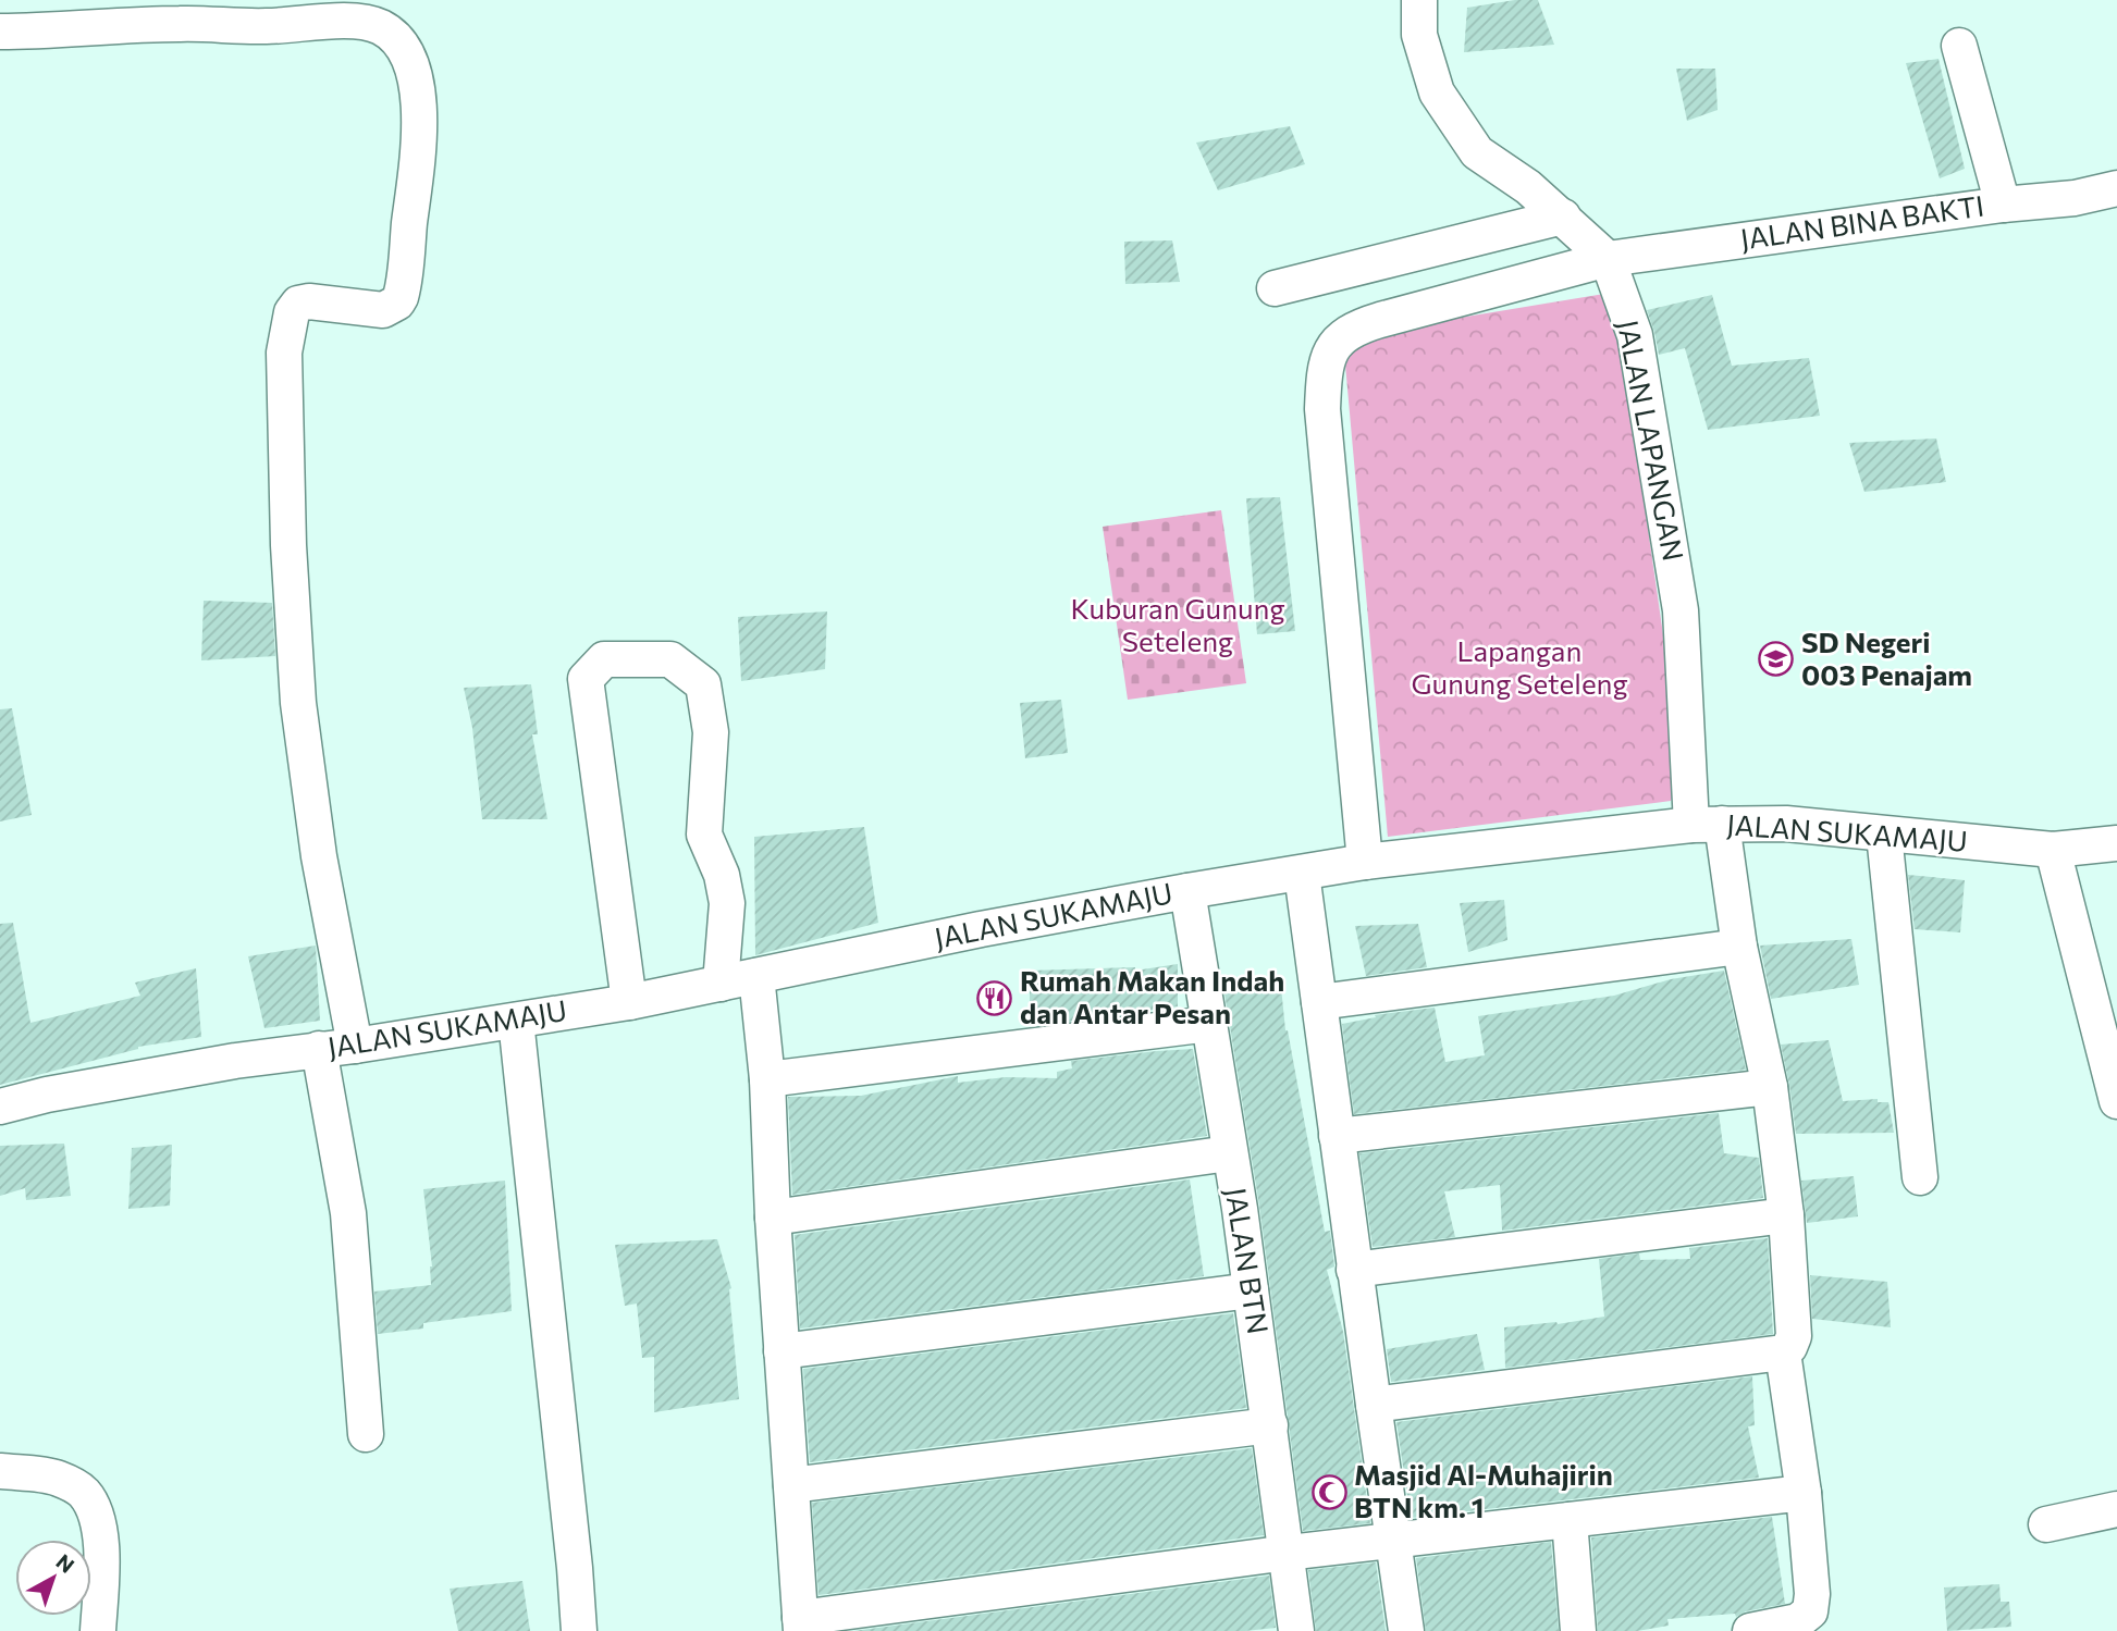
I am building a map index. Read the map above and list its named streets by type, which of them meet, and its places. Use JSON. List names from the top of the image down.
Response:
{
  "streets": {
    "street": [
      "JALAN BINA BAKTI",
      "JALAN LAPANGAN",
      "JALAN SUKAMAJU",
      "JALAN BTN"
    ]
  },
  "crossings": [
    ["JALAN BINA BAKTI", "JALAN LAPANGAN"],
    ["JALAN BINA BAKTI", "JALAN SUKAMAJU"],
    ["JALAN LAPANGAN", "JALAN SUKAMAJU"],
    ["JALAN SUKAMAJU", "JALAN BTN"]
  ],
  "parks": ["Kuburan Gunung Seteleng", "Lapangan Gunung Seteleng"],
  "places": {
    "school or university": ["SD Negeri 003 Penajam"],
    "restaurant": ["Rumah Makan Indah dan Antar Pesan"],
    "mosque": ["Masjid Al-Muhajirin BTN km. 1"]
  },
  "north": "top right"
}
